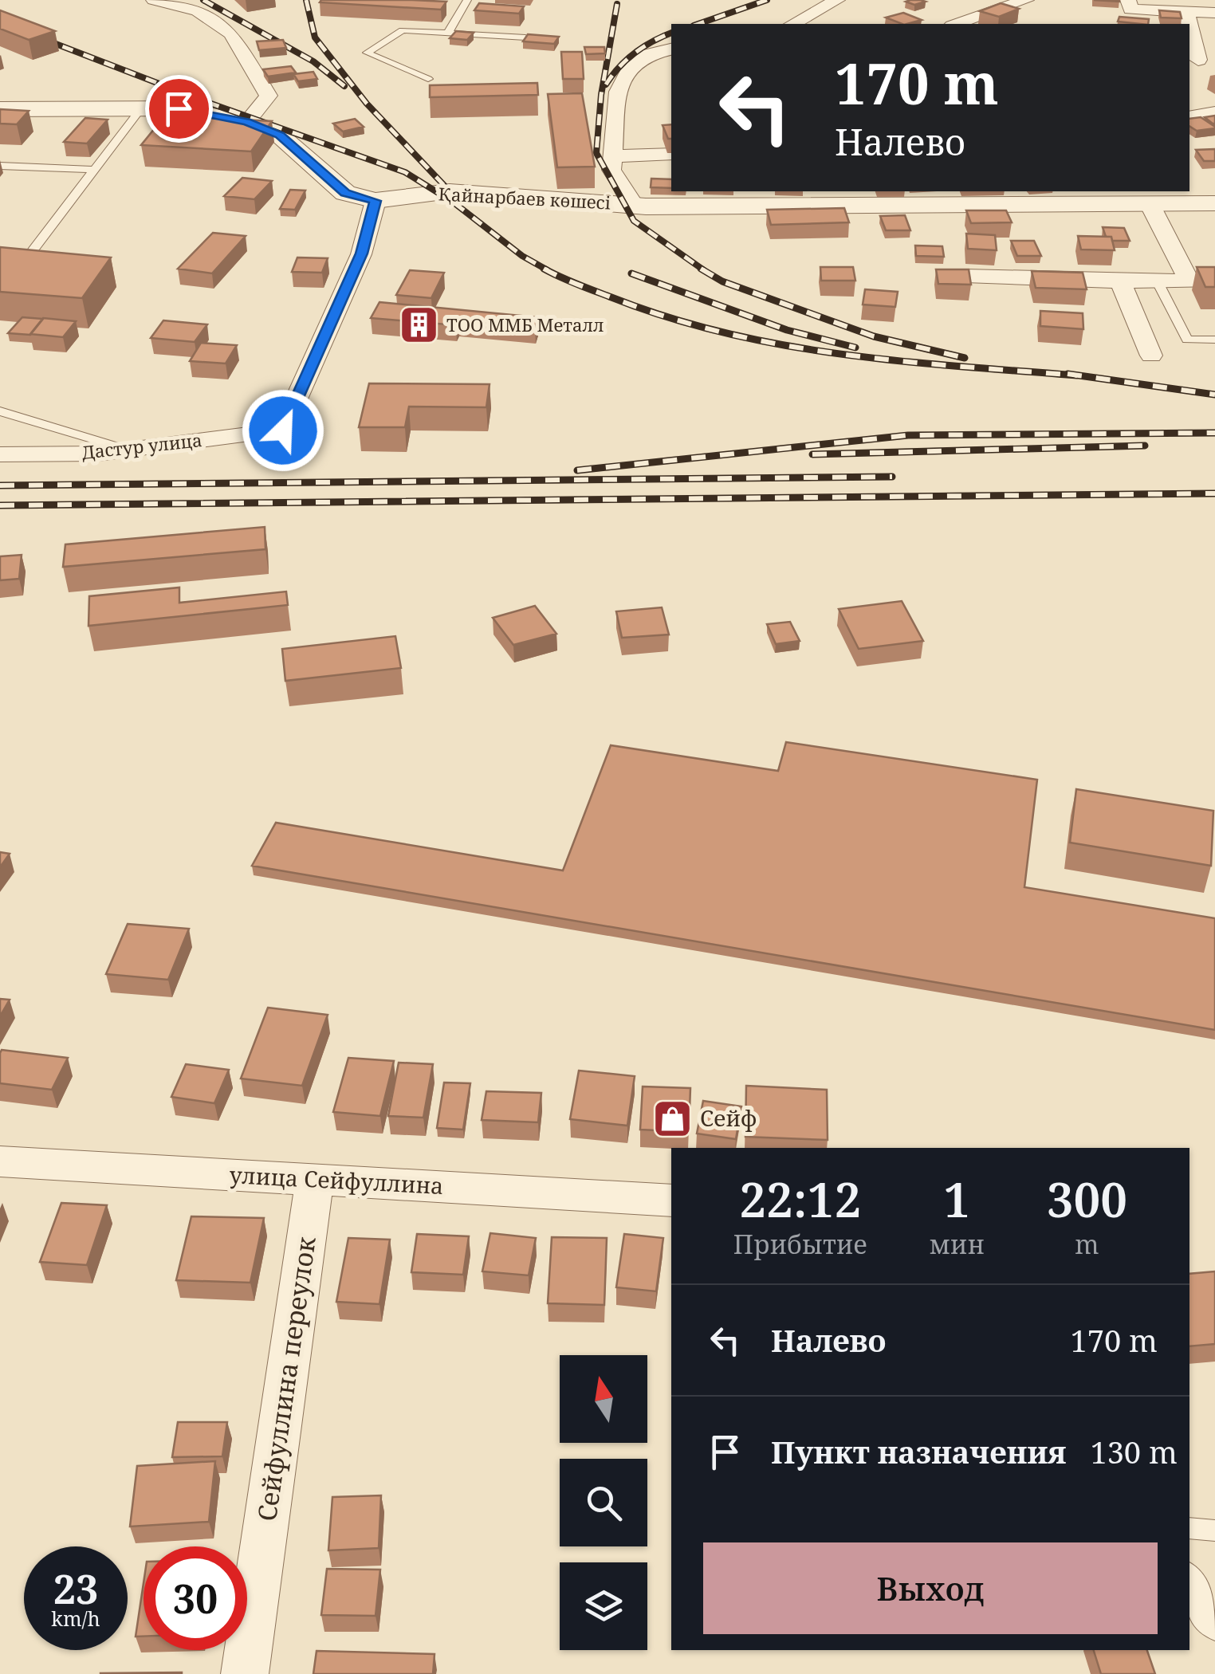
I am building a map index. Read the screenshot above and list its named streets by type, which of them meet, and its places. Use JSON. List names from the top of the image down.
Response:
{
  "streets": {
    "street": [
      "Қайнарбаев көшесі",
      "Дастур улица",
      "улица Сейфуллина",
      "Сейфуллина переулок"
    ]
  },
  "crossings": [
    ["Қайнарбаев көшесі", "Дастур улица"],
    ["улица Сейфуллина", "Сейфуллина переулок"]
  ],
  "places": {
    "building": ["ТОО ММБ Металл"],
    "shop": ["Сейф"]
  },
  "north": "top",
  "page": {
    "turn": ["170 m", "Налево"],
    "eta": [
      "22:12",
      "Прибытие",
      "1",
      "мин",
      "300",
      "m"
    ],
    "list": [
      {
        "name": "Налево",
        "value": "170 m"
      },
      {
        "name": "Пункт назначения",
        "value": "130 m"
      }
    ],
    "buttons": "Выход",
    "speed": "23 km/h",
    "limit": "30"
  }
}
